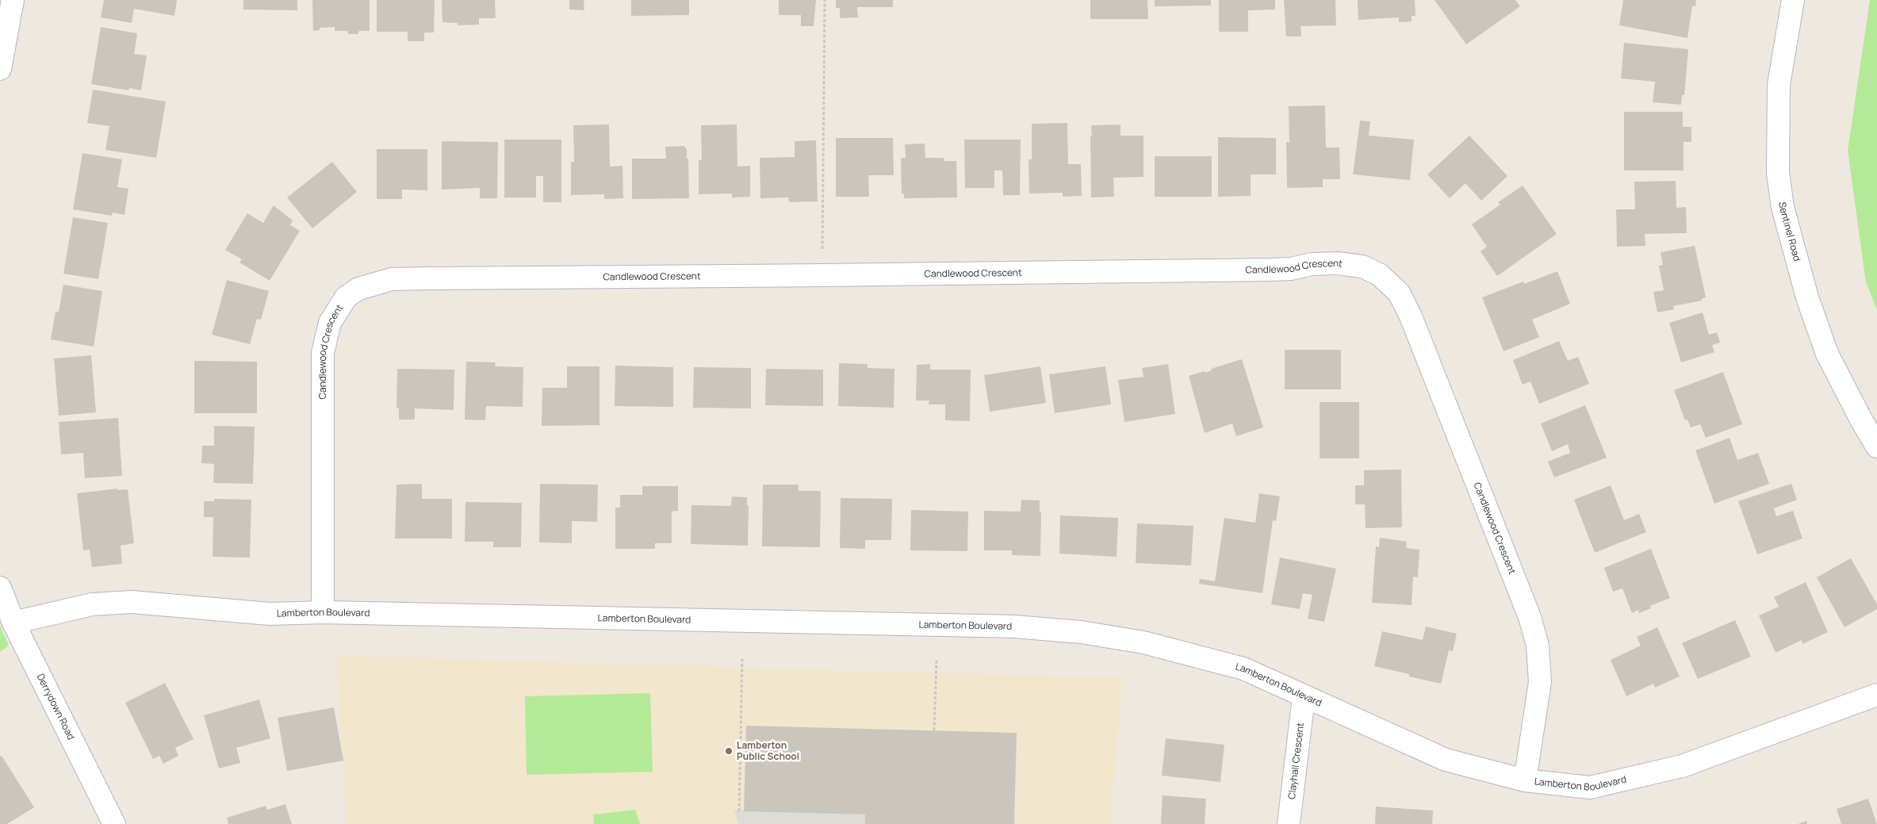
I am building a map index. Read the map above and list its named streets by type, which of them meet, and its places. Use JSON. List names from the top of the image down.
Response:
{
  "streets": {
    "street": [
      "Sentinel Road",
      "Candlewood Crescent",
      "Lamberton Boulevard",
      "Derrydown Road",
      "Clayhall Crescent"
    ]
  },
  "crossings": [
    ["Candlewood Crescent", "Lamberton Boulevard"],
    ["Lamberton Boulevard", "Derrydown Road"],
    ["Lamberton Boulevard", "Clayhall Crescent"]
  ],
  "places": ["Lamberton Public School"]
}
